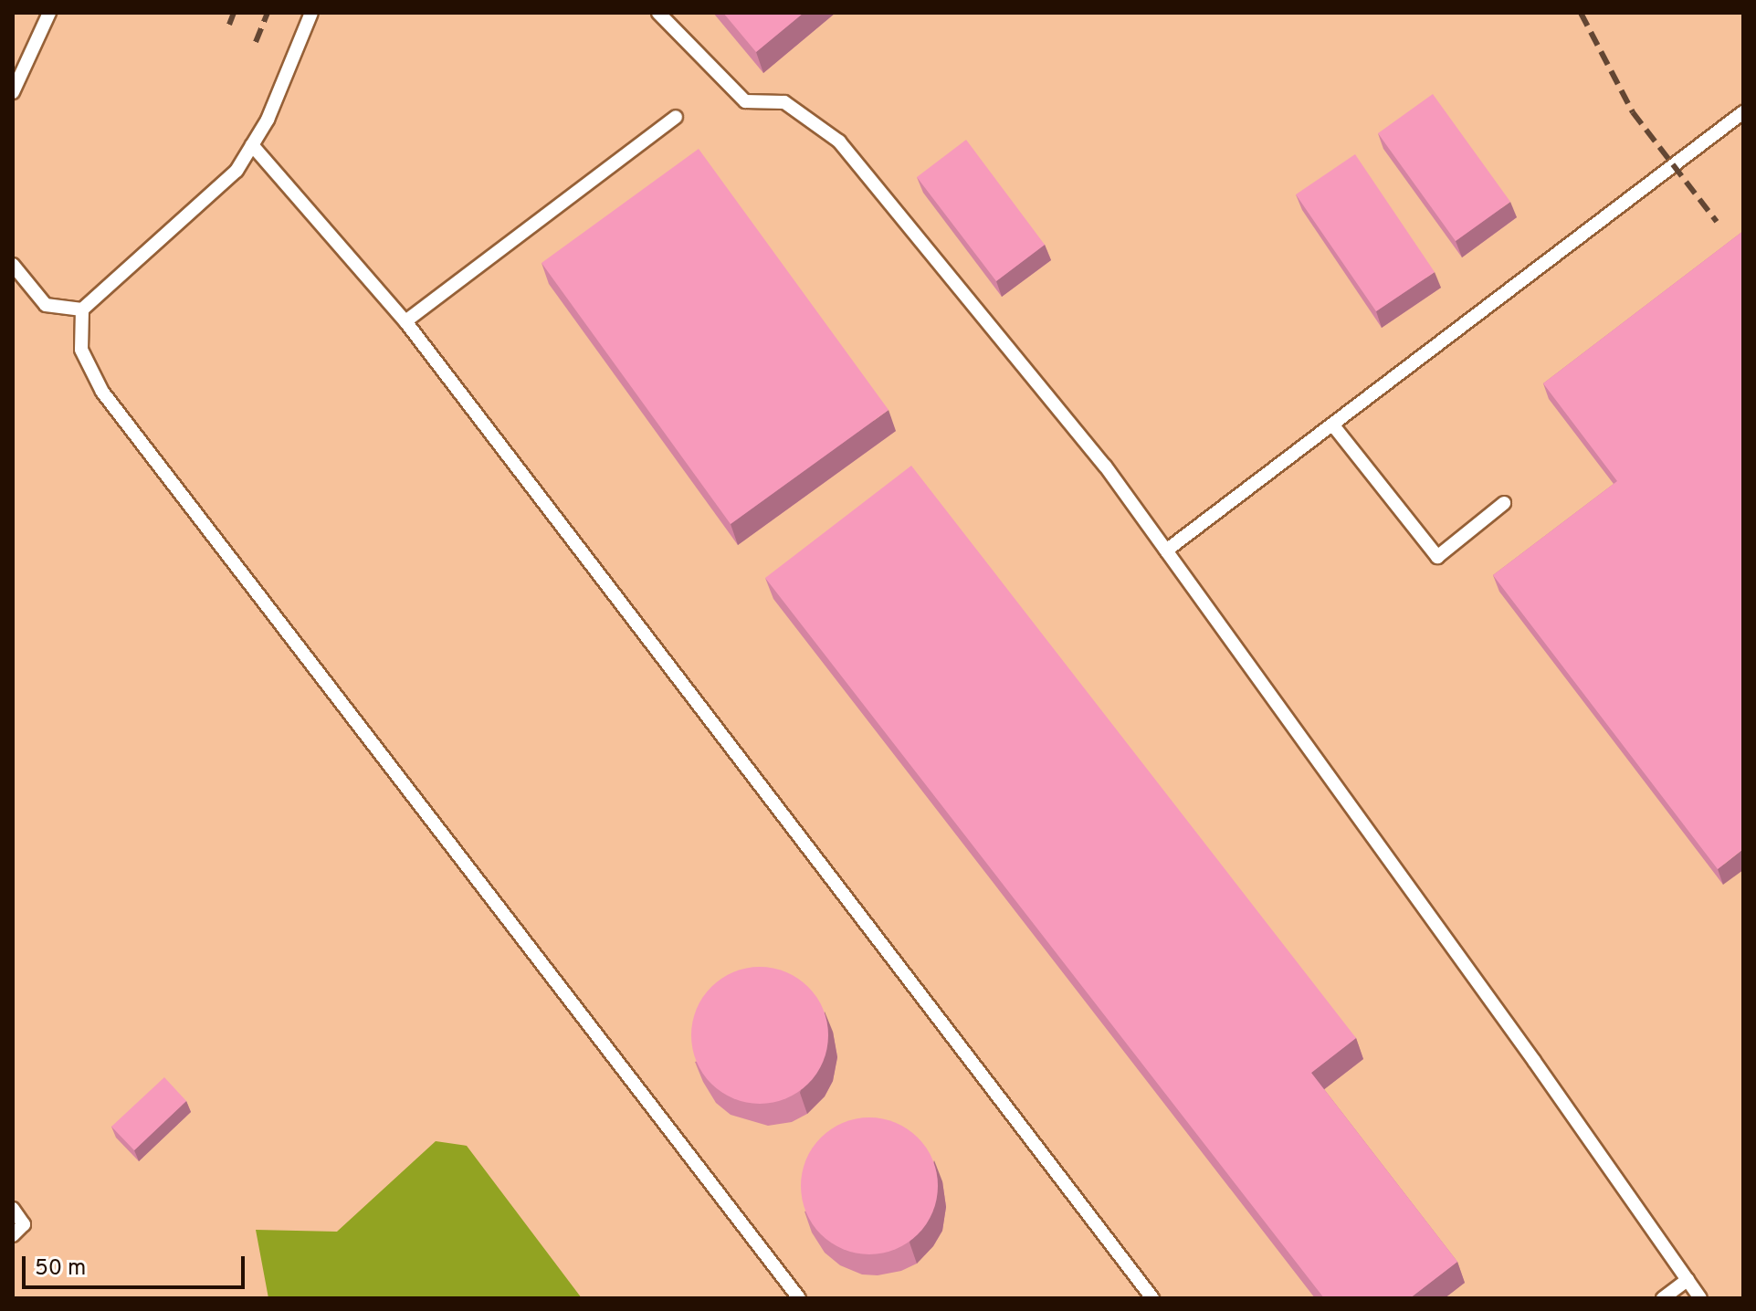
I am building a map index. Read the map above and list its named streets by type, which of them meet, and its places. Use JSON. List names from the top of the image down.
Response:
{
  "scale_bar": "50 m"
}
